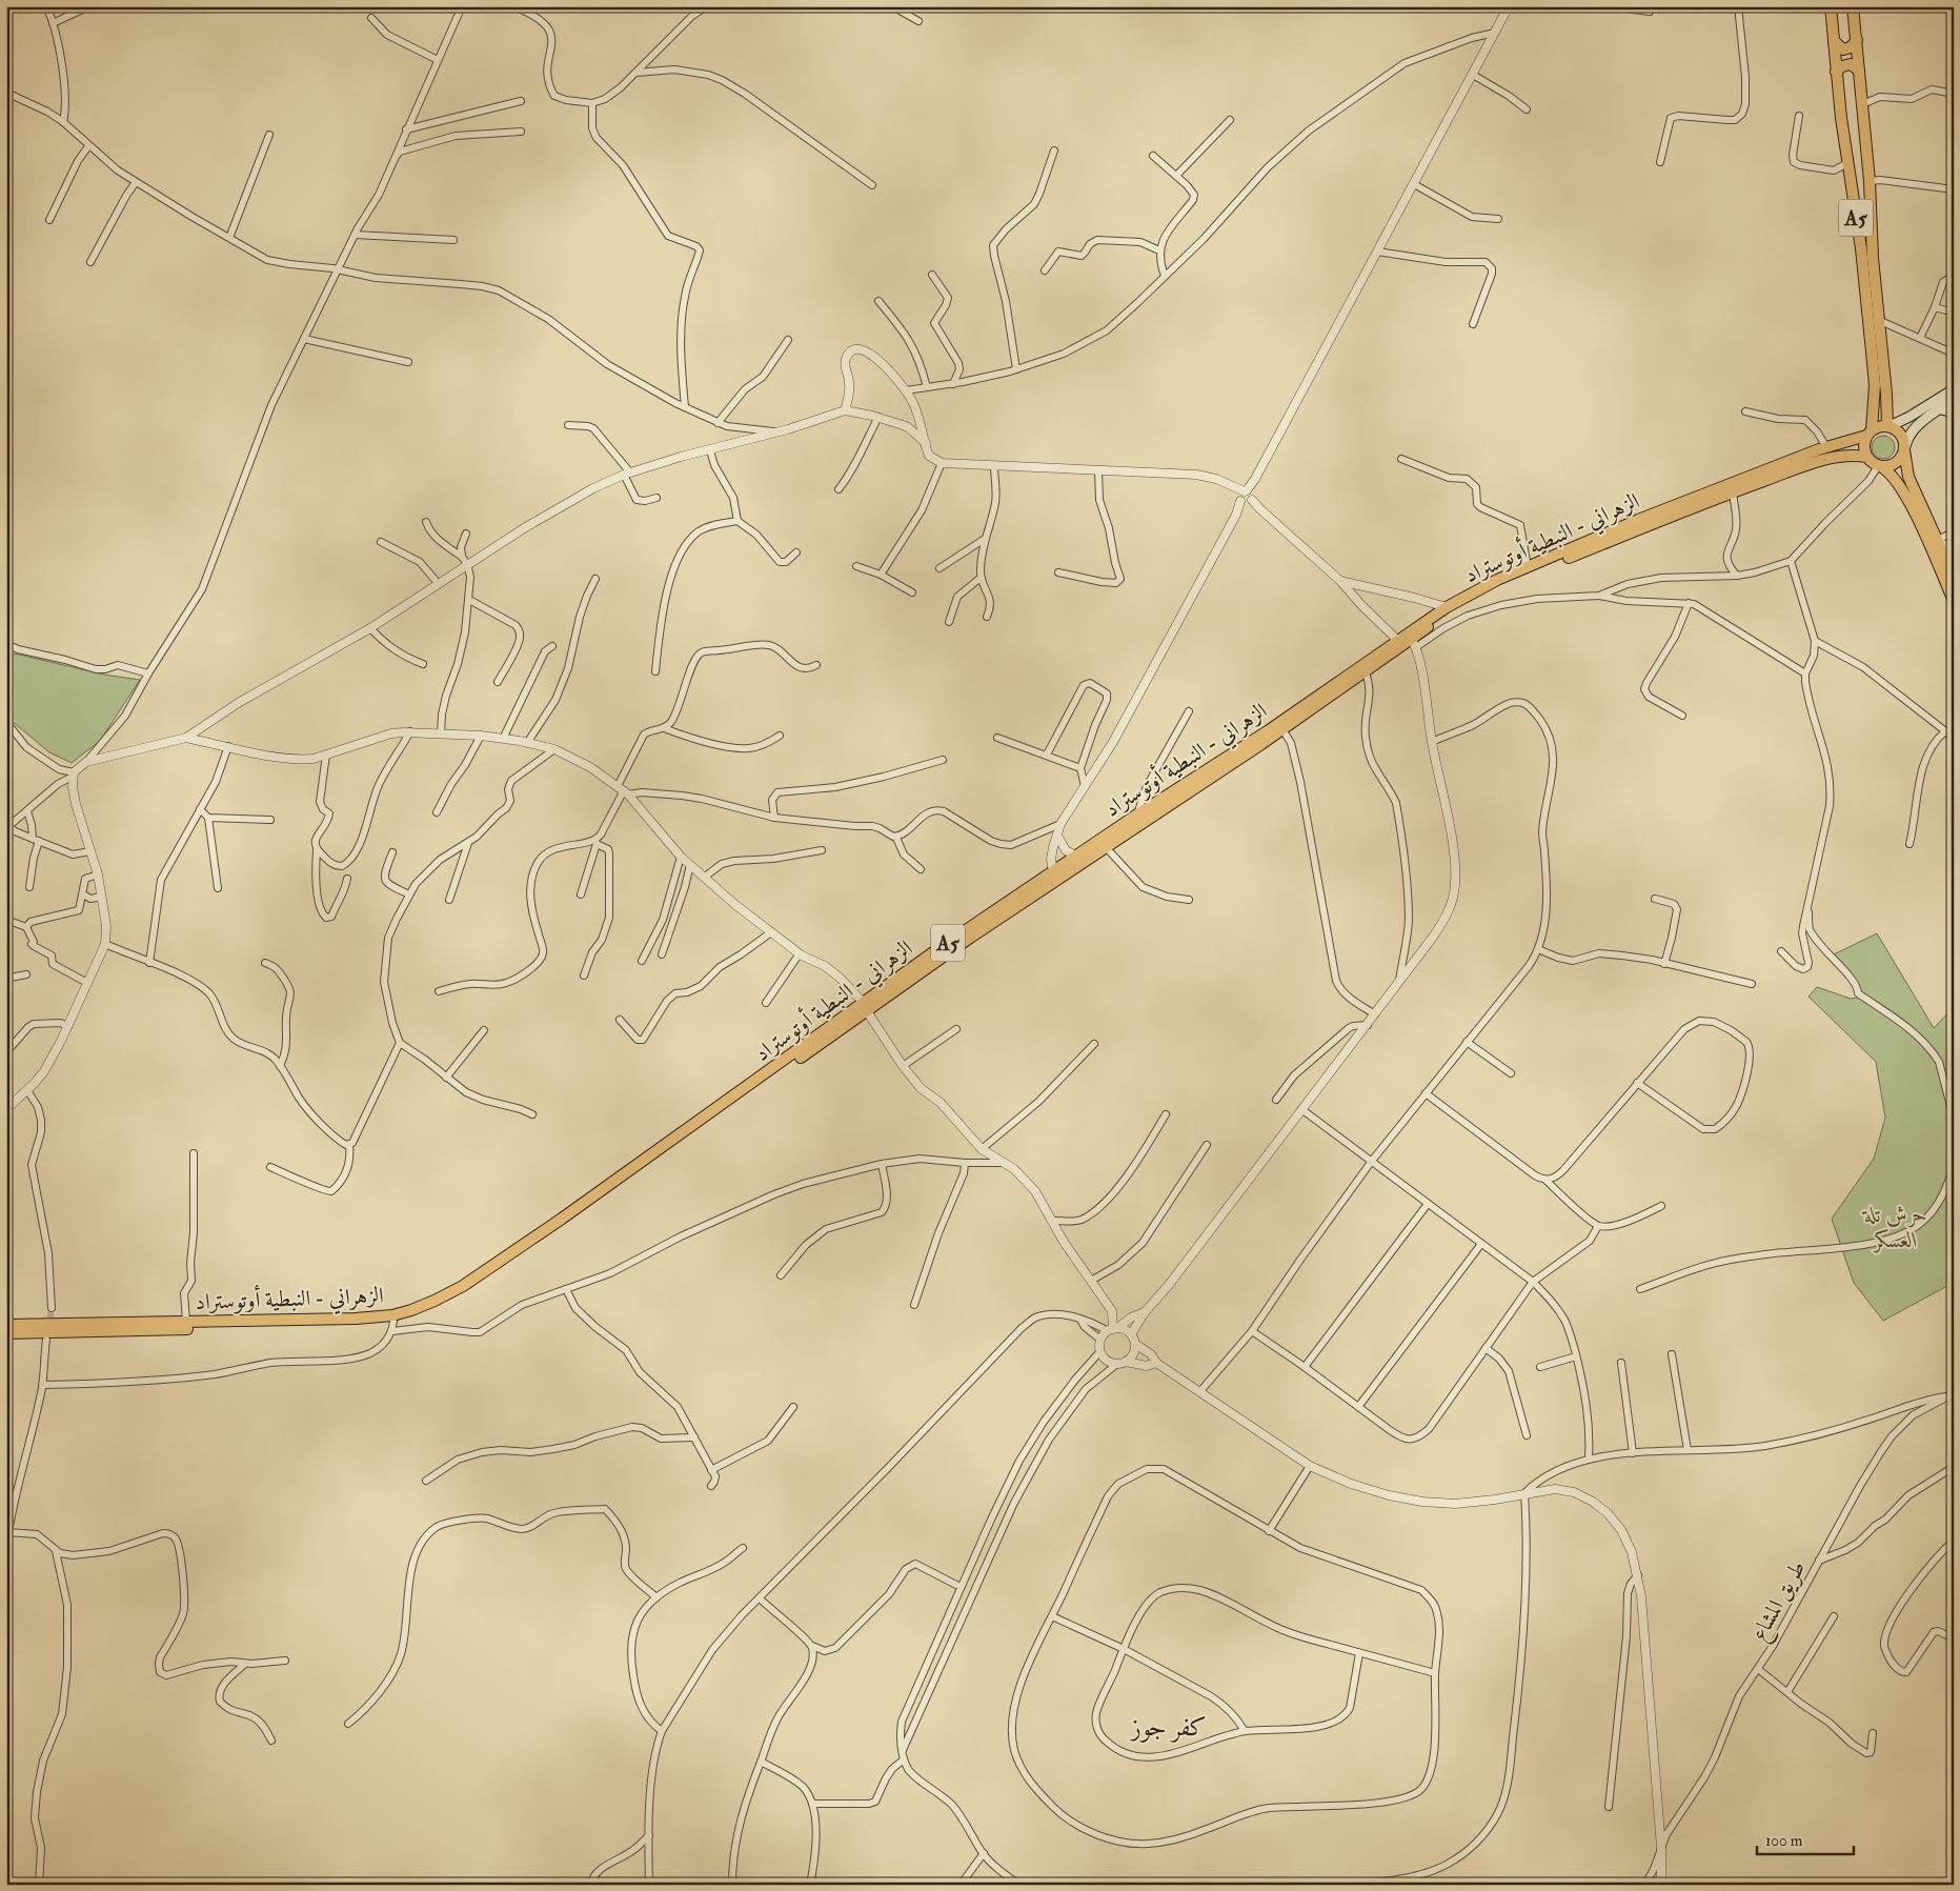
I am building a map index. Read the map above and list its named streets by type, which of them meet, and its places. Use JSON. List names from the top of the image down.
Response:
{
  "streets": {
    "main road": ["A5", "الزهراني - النبطية أوتوستراد"],
    "street": ["طريق المشاع"]
  },
  "crossings": [
    ["A5", "الزهراني - النبطية أوتوستراد"]
  ],
  "districts": ["كفر جوز"],
  "parks": ["حرش تلة العسكر"],
  "scale_bar": "100 m"
}
